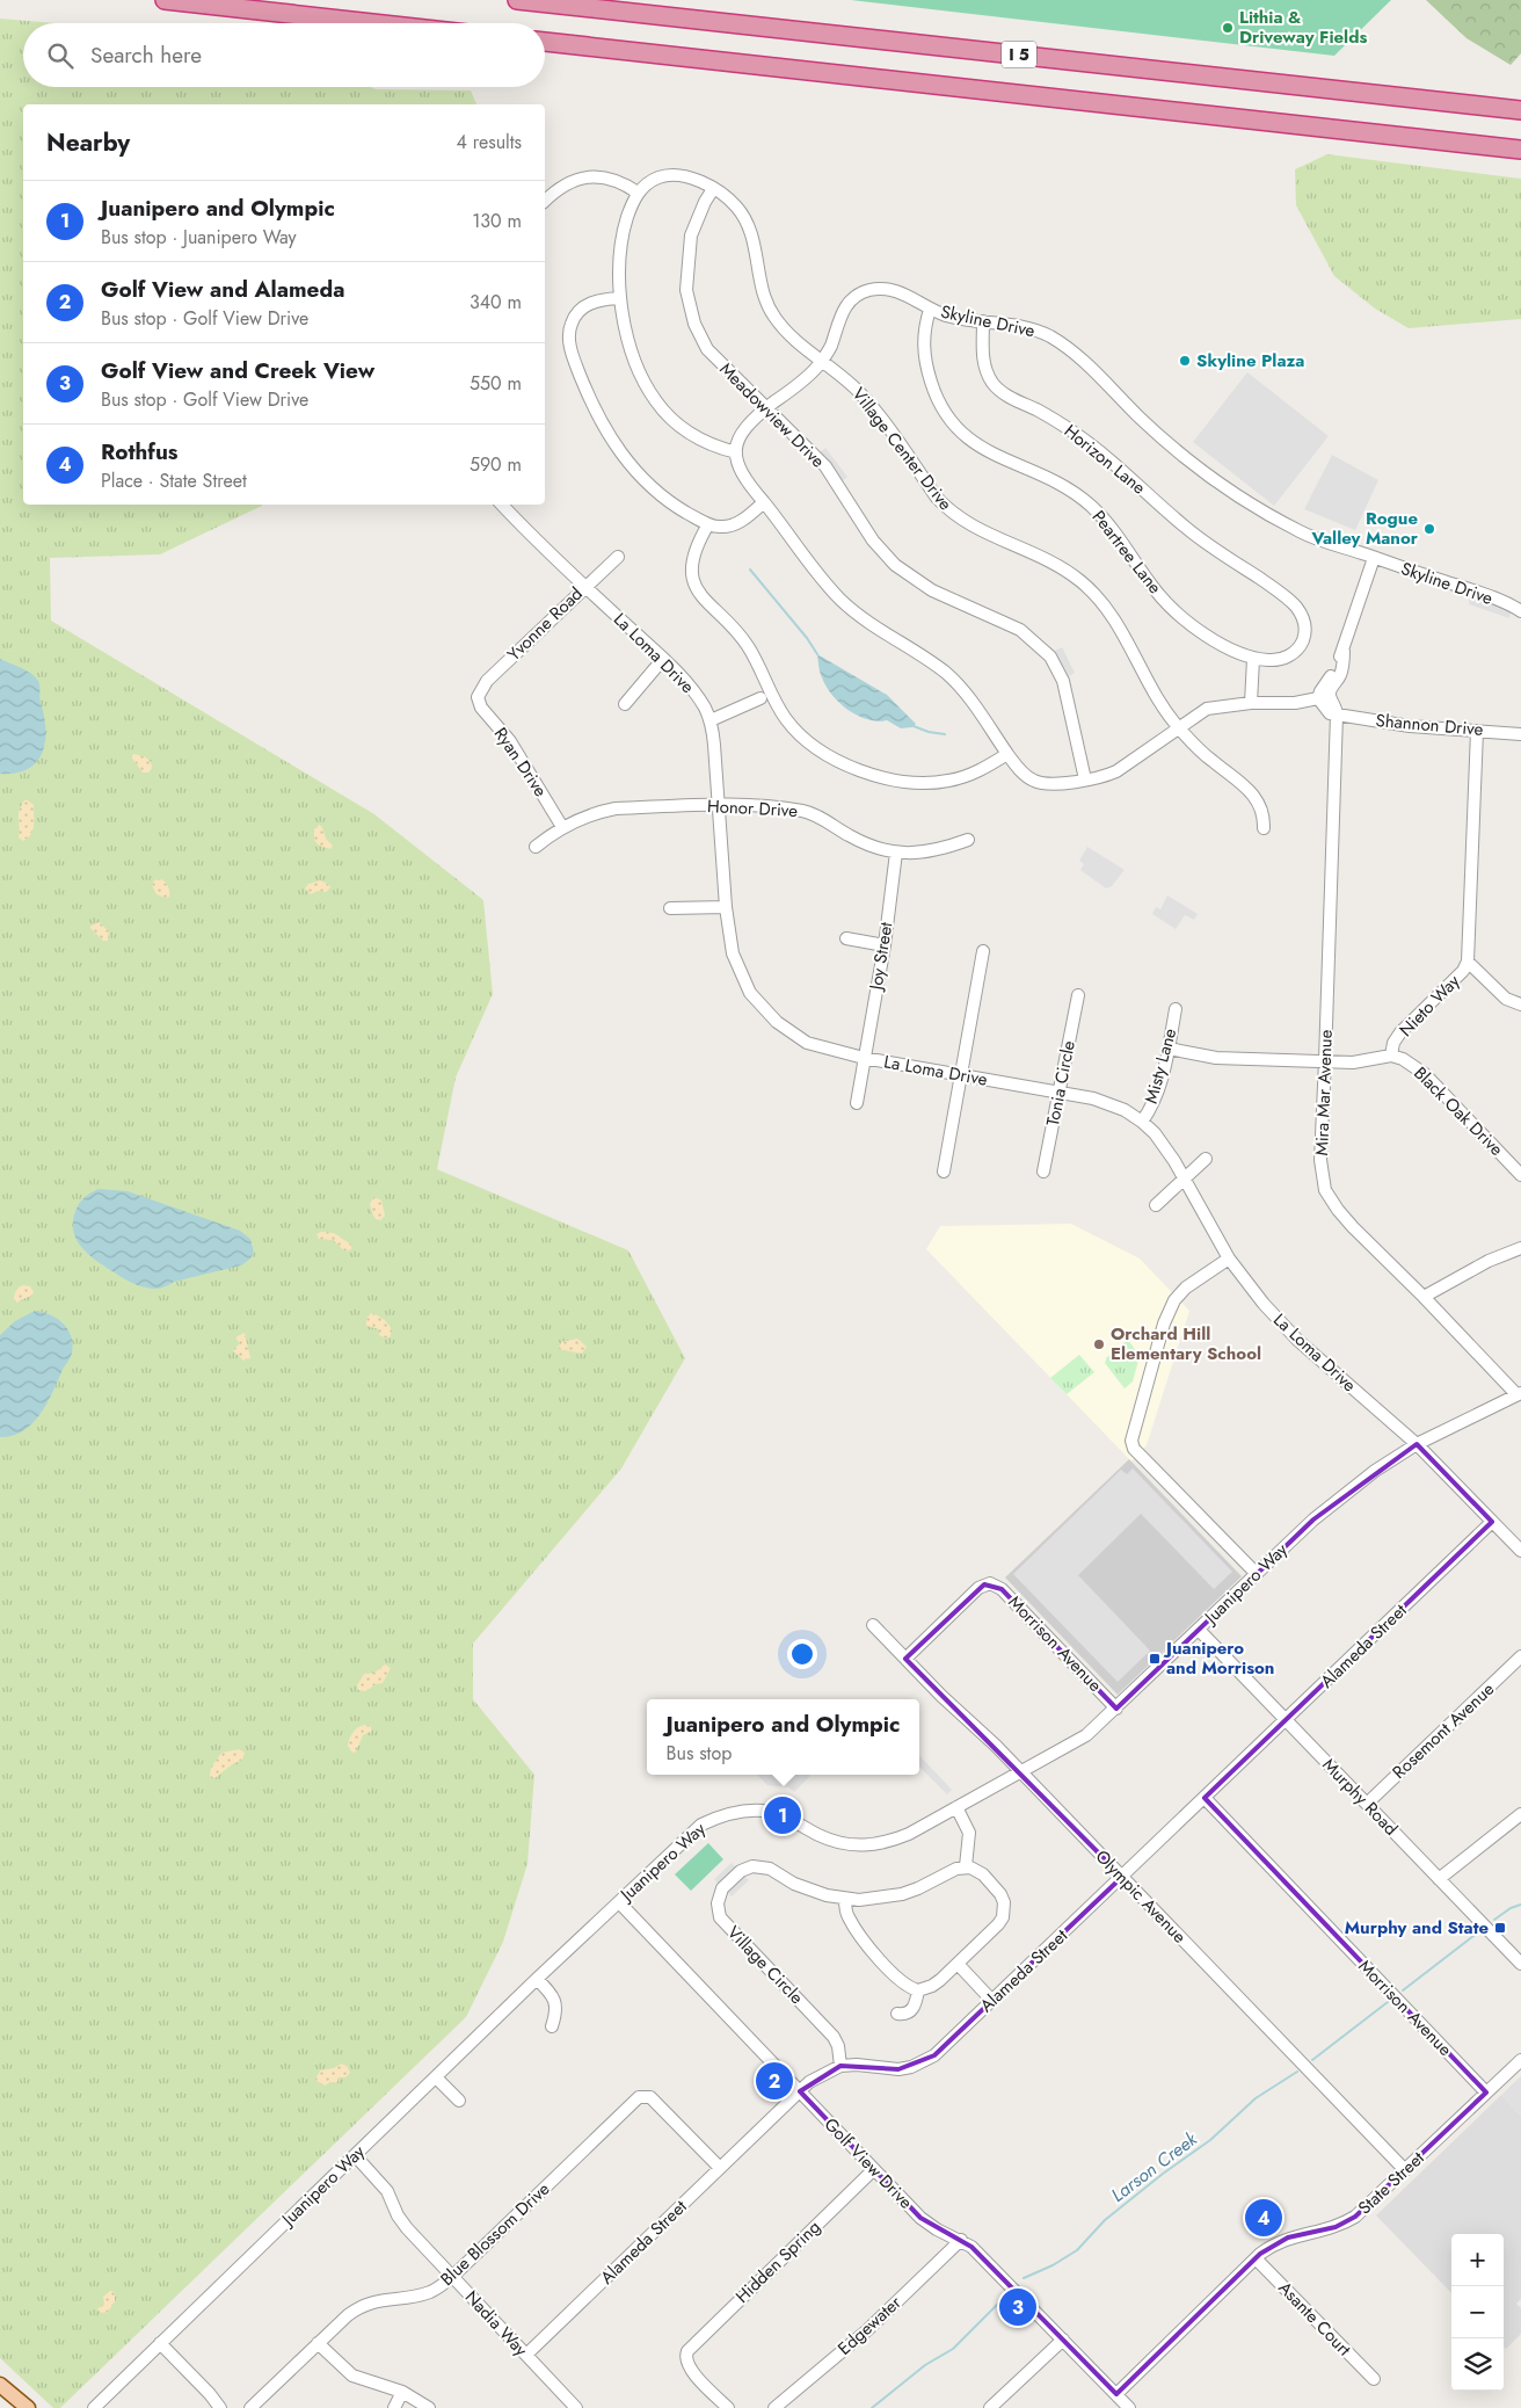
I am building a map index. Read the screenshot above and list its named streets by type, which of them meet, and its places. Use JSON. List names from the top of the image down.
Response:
{
  "streets": {
    "highway": ["I 5"],
    "street": [
      "Skyline Drive",
      "Meadowview Drive",
      "Village Center Drive",
      "Horizon Lane",
      "Peartree Lane",
      "Yvonne Road",
      "La Loma Drive",
      "Shannon Drive",
      "Ryan Drive",
      "Honor Drive",
      "Joy Street",
      "Nieto Way",
      "Misty Lane",
      "Tonia Circle",
      "Mira Mar Avenue",
      "Black Oak Drive",
      "Juanipero Way",
      "Morrison Avenue",
      "Alameda Street",
      "Rosemont Avenue",
      "Murphy Road",
      "Olympic Avenue",
      "Village Circle",
      "Golf View Drive",
      "State Street",
      "Blue Blossom Drive",
      "Hidden Spring",
      "Asante Court",
      "Nadia Way",
      "Edgewater"
    ]
  },
  "crossings": [
    ["Skyline Drive", "Meadowview Drive"],
    ["Skyline Drive", "Village Center Drive"],
    ["Skyline Drive", "Horizon Lane"],
    ["Skyline Drive", "Peartree Lane"],
    ["Skyline Drive", "Mira Mar Avenue"],
    ["Meadowview Drive", "Village Center Drive"],
    ["Horizon Lane", "Peartree Lane"],
    ["Yvonne Road", "La Loma Drive"],
    ["Yvonne Road", "Ryan Drive"],
    ["La Loma Drive", "Honor Drive"],
    ["La Loma Drive", "Joy Street"],
    ["La Loma Drive", "Misty Lane"],
    ["La Loma Drive", "Tonia Circle"],
    ["La Loma Drive", "Juanipero Way"],
    ["La Loma Drive", "Alameda Street"],
    ["Shannon Drive", "Nieto Way"],
    ["Shannon Drive", "Mira Mar Avenue"],
    ["Ryan Drive", "Honor Drive"],
    ["Honor Drive", "Joy Street"],
    ["Nieto Way", "Misty Lane"],
    ["Nieto Way", "Mira Mar Avenue"],
    ["Nieto Way", "Black Oak Drive"],
    ["Mira Mar Avenue", "Juanipero Way"],
    ["Juanipero Way", "Morrison Avenue"],
    ["Juanipero Way", "Murphy Road"],
    ["Juanipero Way", "Olympic Avenue"],
    ["Juanipero Way", "Golf View Drive"],
    ["Juanipero Way", "Nadia Way"],
    ["Morrison Avenue", "Alameda Street"],
    ["Morrison Avenue", "Olympic Avenue"],
    ["Morrison Avenue", "State Street"],
    ["Alameda Street", "Murphy Road"],
    ["Alameda Street", "Olympic Avenue"],
    ["Alameda Street", "Village Circle"],
    ["Alameda Street", "Golf View Drive"],
    ["Alameda Street", "Blue Blossom Drive"],
    ["Alameda Street", "Nadia Way"],
    ["Rosemont Avenue", "Murphy Road"],
    ["Olympic Avenue", "State Street"],
    ["Golf View Drive", "State Street"],
    ["Golf View Drive", "Hidden Spring"],
    ["Golf View Drive", "Edgewater"],
    ["State Street", "Asante Court"],
    ["Blue Blossom Drive", "Nadia Way"]
  ],
  "water": ["Larson Creek"],
  "places": {
    "other": [
      "Lithia & Driveway Fields",
      "Skyline Plaza",
      "Rogue Valley Manor",
      "Orchard Hill Elementary School"
    ],
    "transit": ["Juanipero and Morrison", "Murphy and State"]
  },
  "page": {
    "search": "Search here",
    "heading": ["Nearby", "4 results"],
    "list": [
      {
        "mark": "1",
        "name": "Juanipero and Olympic",
        "note": "Bus stop · Juanipero Way",
        "value": "130 m"
      },
      {
        "mark": "2",
        "name": "Golf View and Alameda",
        "note": "Bus stop · Golf View Drive",
        "value": "340 m"
      },
      {
        "mark": "3",
        "name": "Golf View and Creek View",
        "note": "Bus stop · Golf View Drive",
        "value": "550 m"
      },
      {
        "mark": "4",
        "name": "Rothfus",
        "note": "Place · State Street",
        "value": "590 m"
      }
    ],
    "popup": ["Juanipero and Olympic", "Bus stop"],
    "pins": [
      "1",
      "2",
      "4",
      "3"
    ],
    "map_buttons": ["+", "−"]
  }
}
